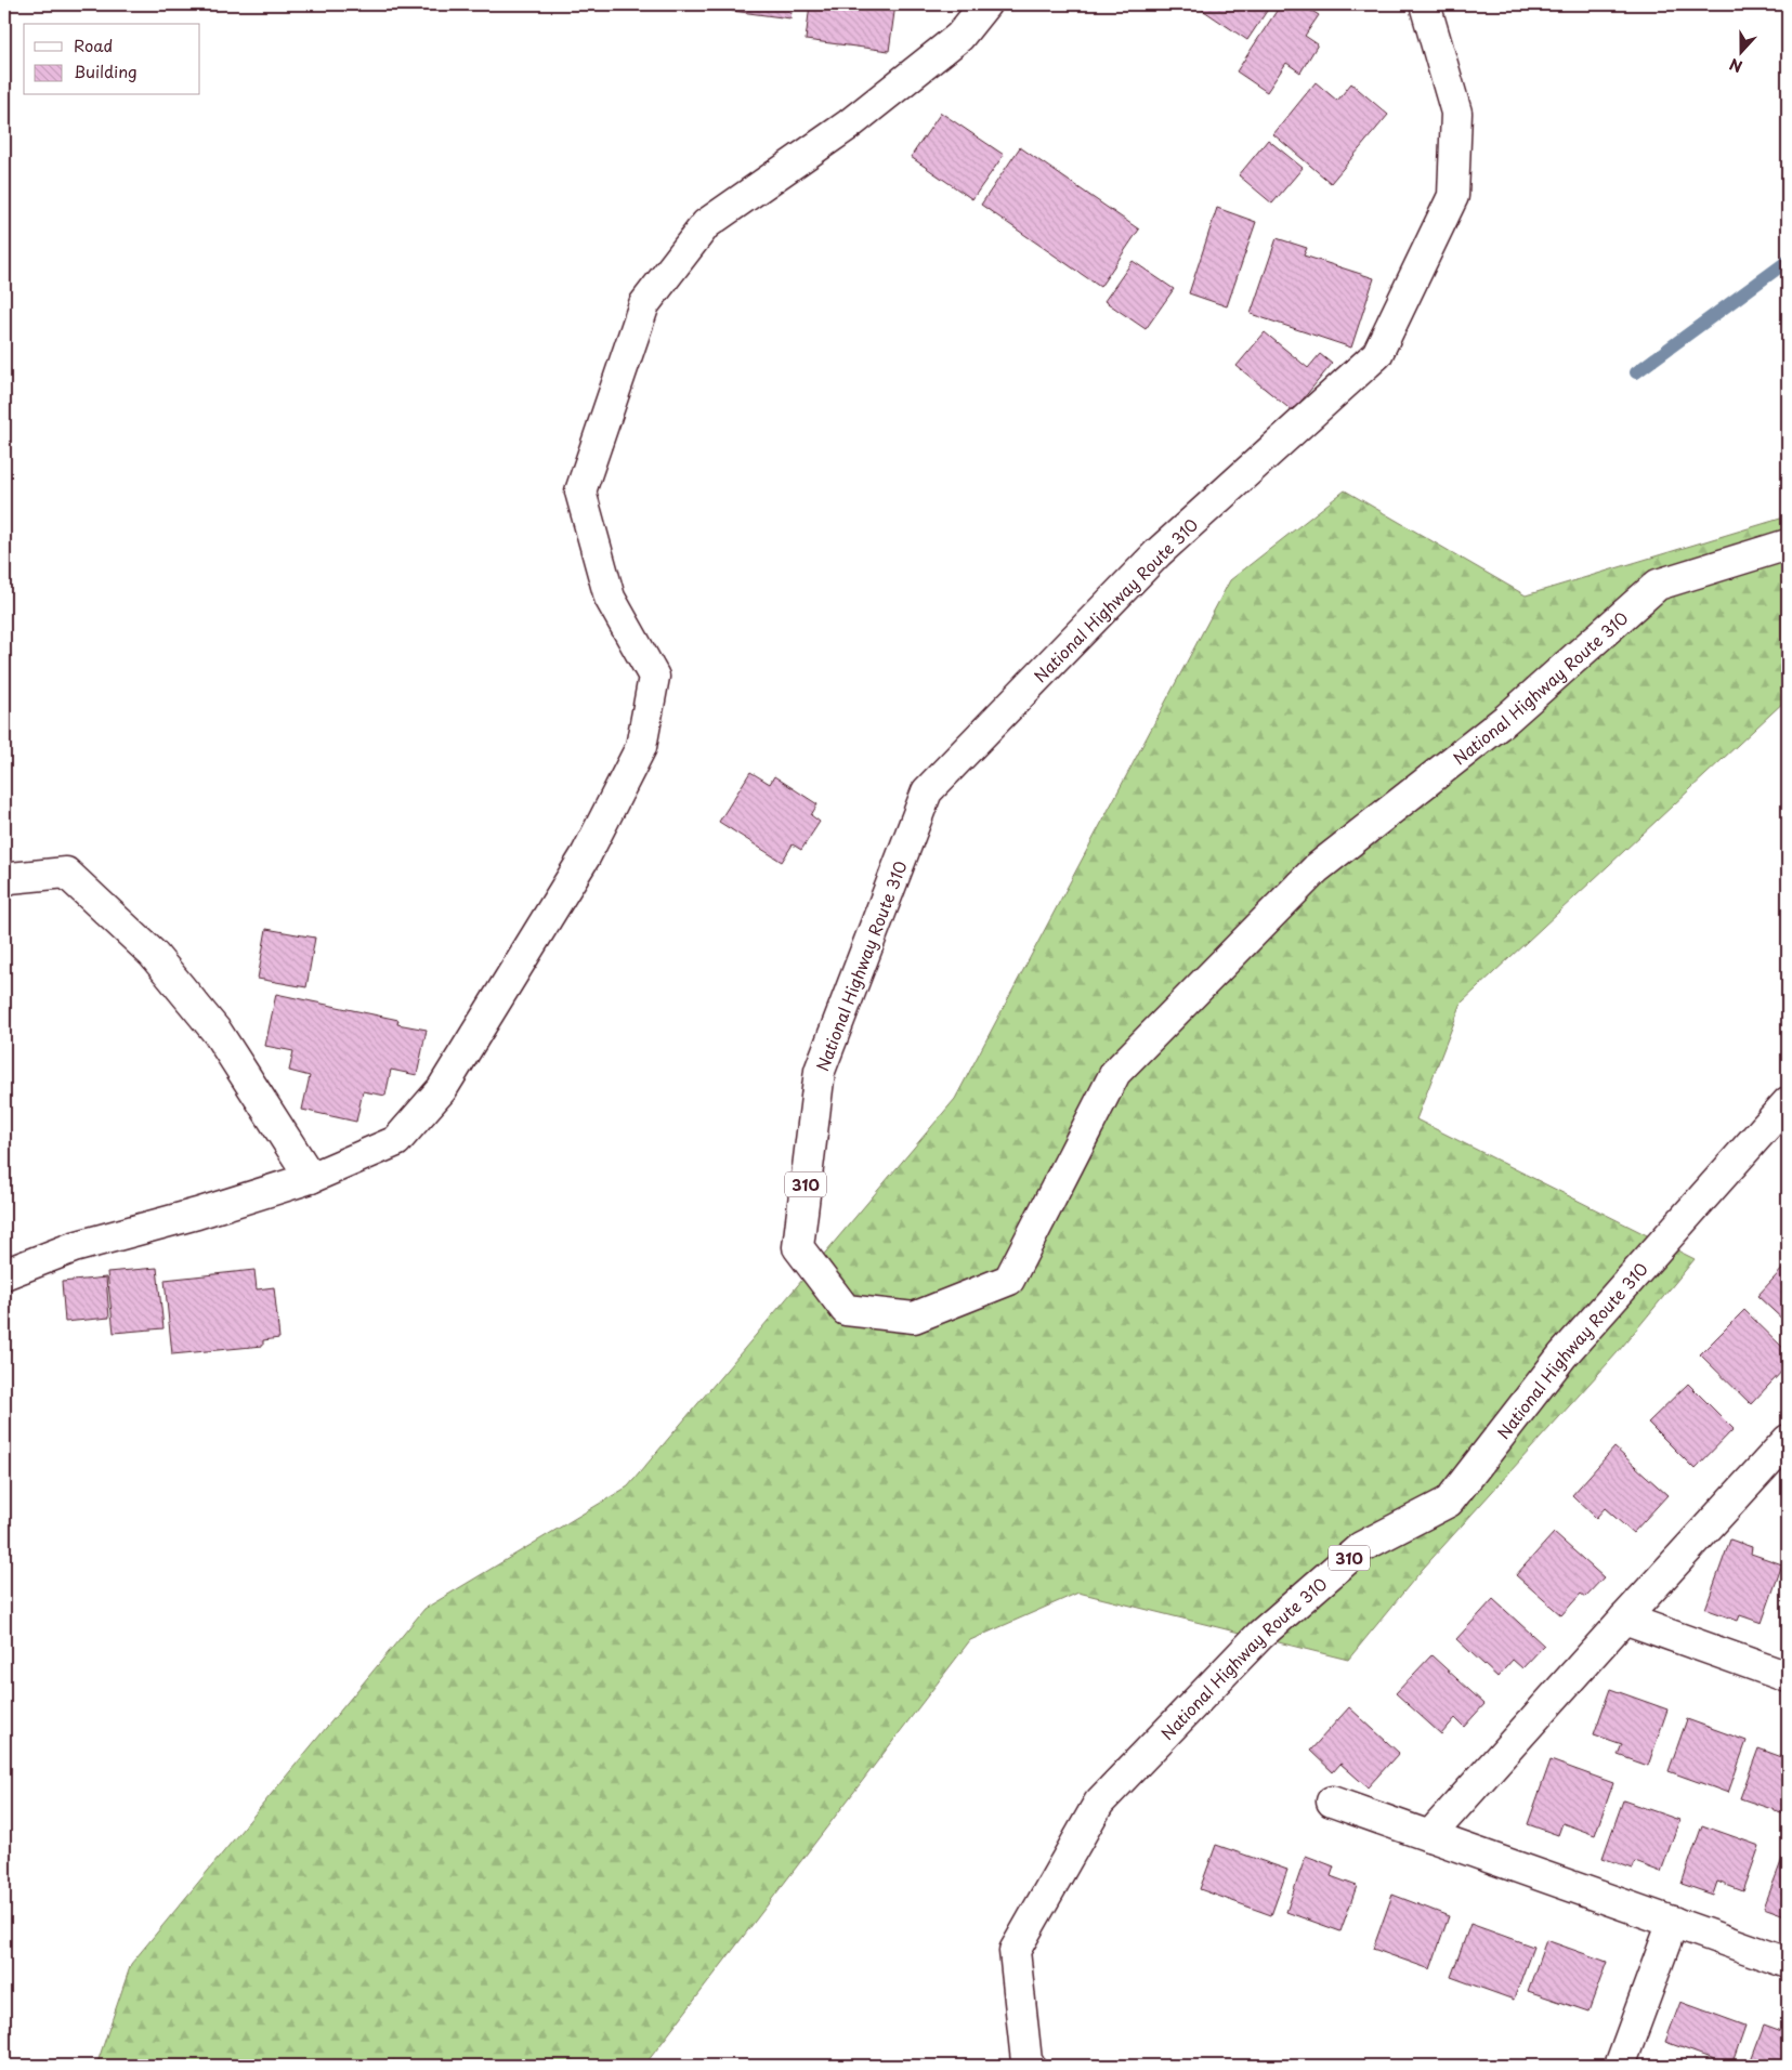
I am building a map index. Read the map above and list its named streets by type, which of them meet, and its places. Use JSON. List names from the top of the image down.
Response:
{
  "streets": {
    "main road": ["National Highway Route 310", "310"]
  },
  "legend": ["Road", "Building"],
  "north": "bottom"
}
